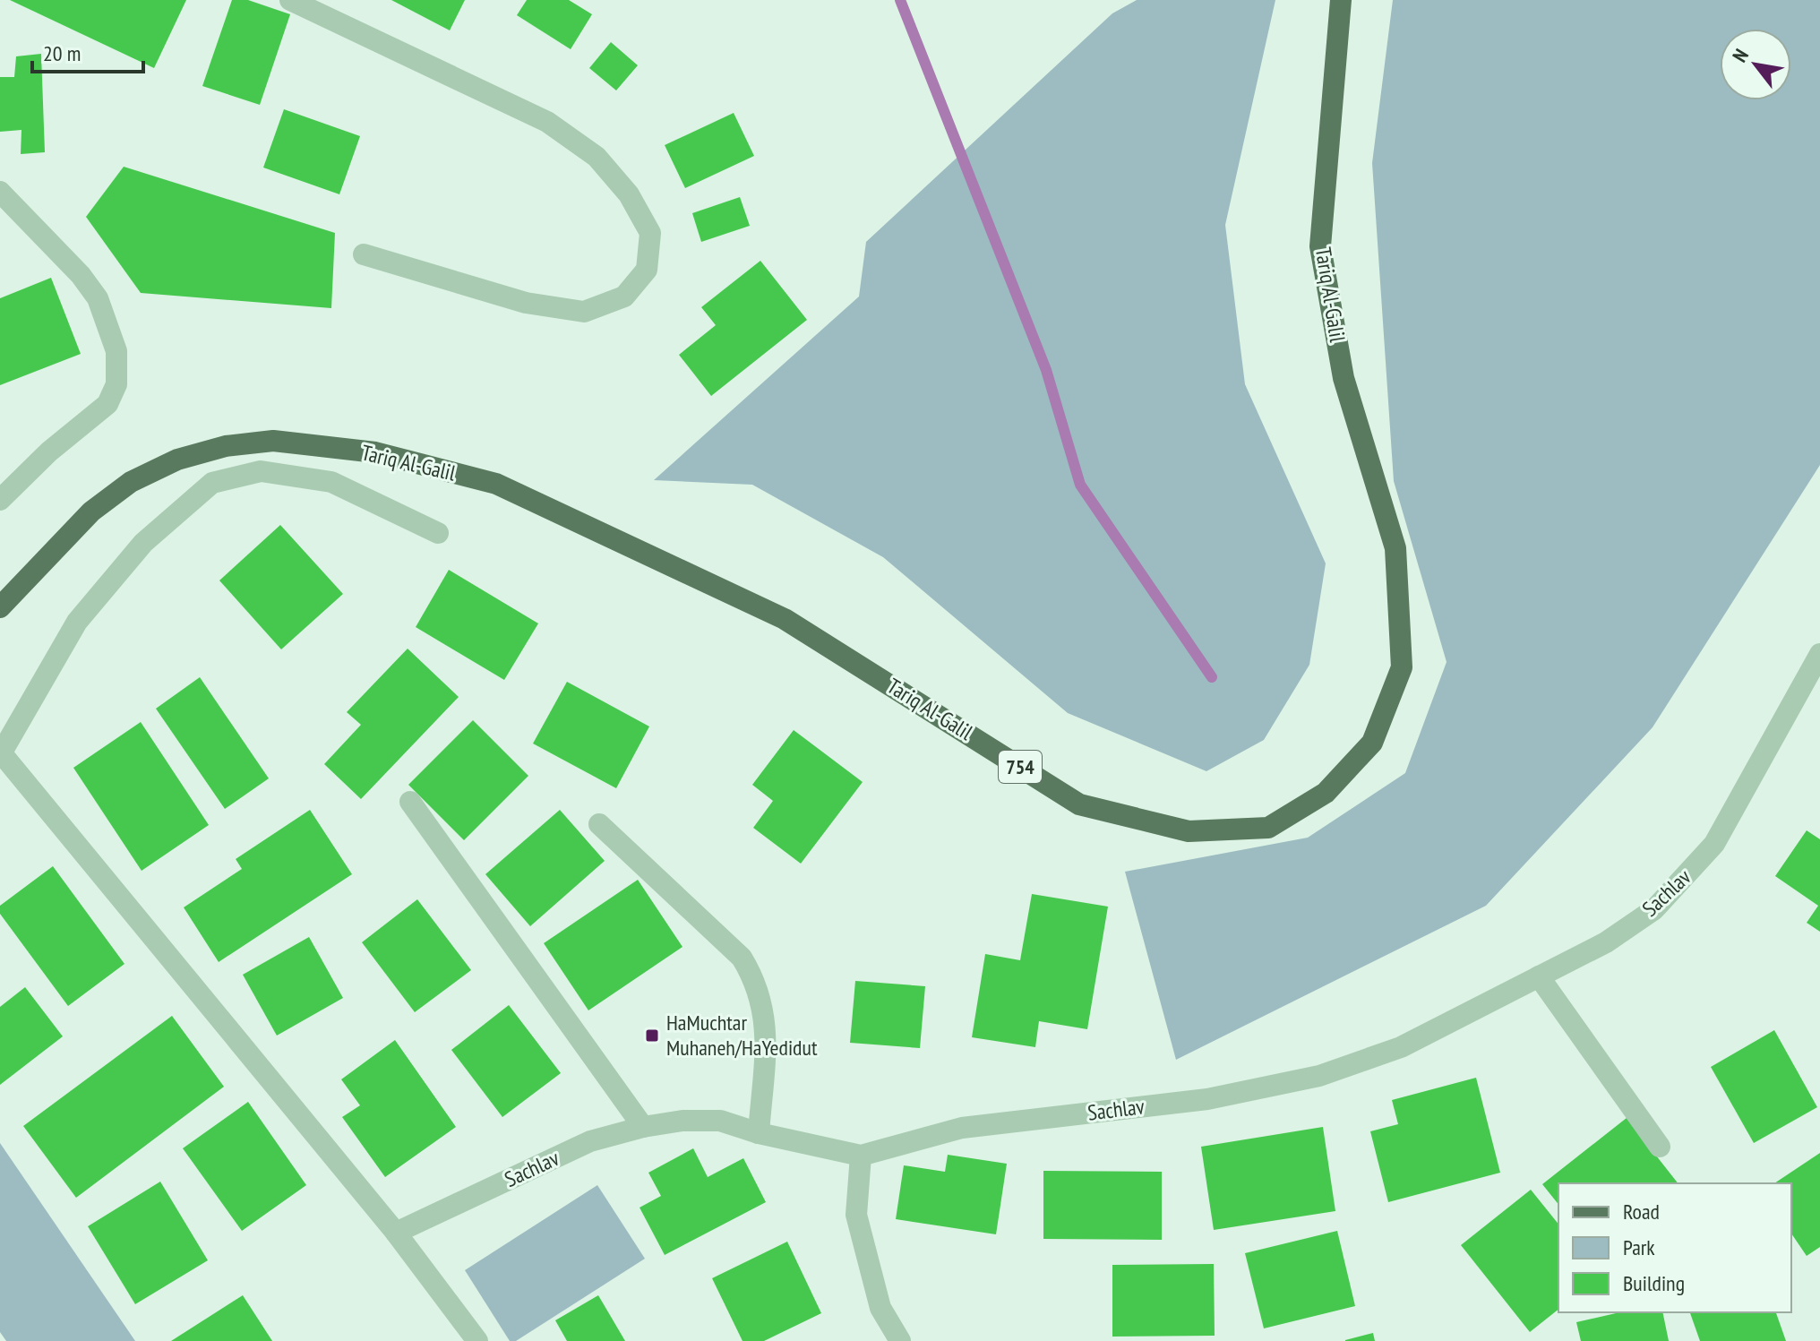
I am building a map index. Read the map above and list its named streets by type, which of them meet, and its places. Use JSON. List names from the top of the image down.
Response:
{
  "streets": {
    "main road": ["Tariq Al-Galil", "754"],
    "street": ["Sachlav"]
  },
  "places": {
    "transit": ["HaMuchtar Muhaneh/HaYedidut"]
  },
  "legend": ["Road", "Park", "Building"],
  "scale_bar": "20 m",
  "north": "top left"
}
